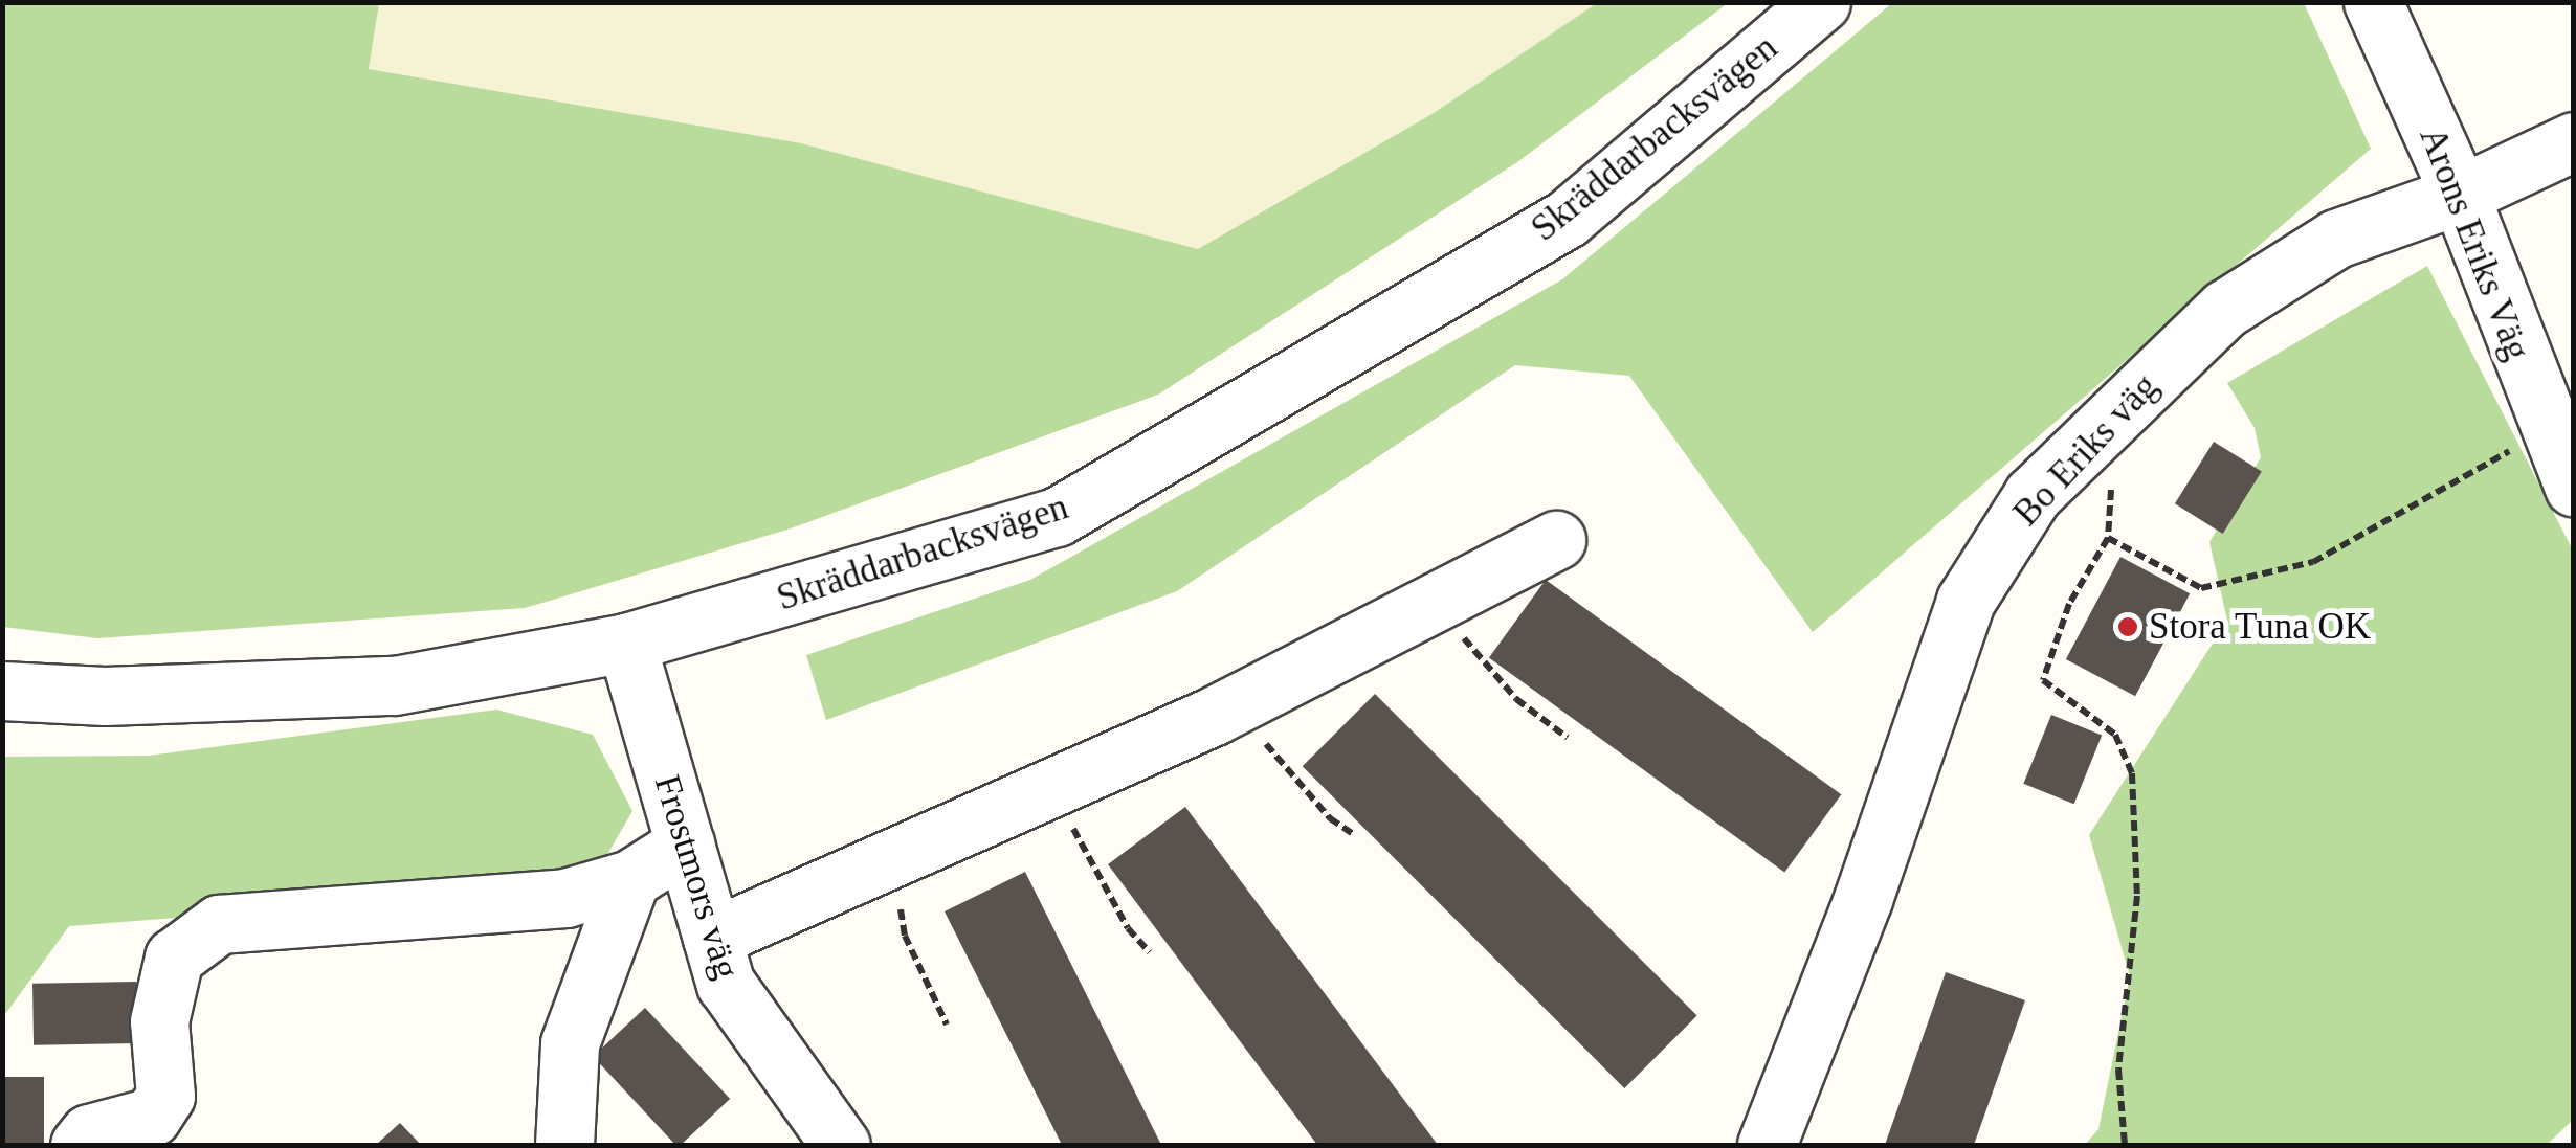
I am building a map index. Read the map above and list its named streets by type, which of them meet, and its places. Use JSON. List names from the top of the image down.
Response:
{
  "streets": {
    "street": [
      "Skräddarbacksvägen",
      "Arons Eriks Väg",
      "Bo Eriks väg",
      "Frostmors väg"
    ]
  },
  "crossings": [
    ["Skräddarbacksvägen", "Frostmors väg"],
    ["Arons Eriks Väg", "Bo Eriks väg"]
  ],
  "places": ["Stora Tuna OK"]
}
